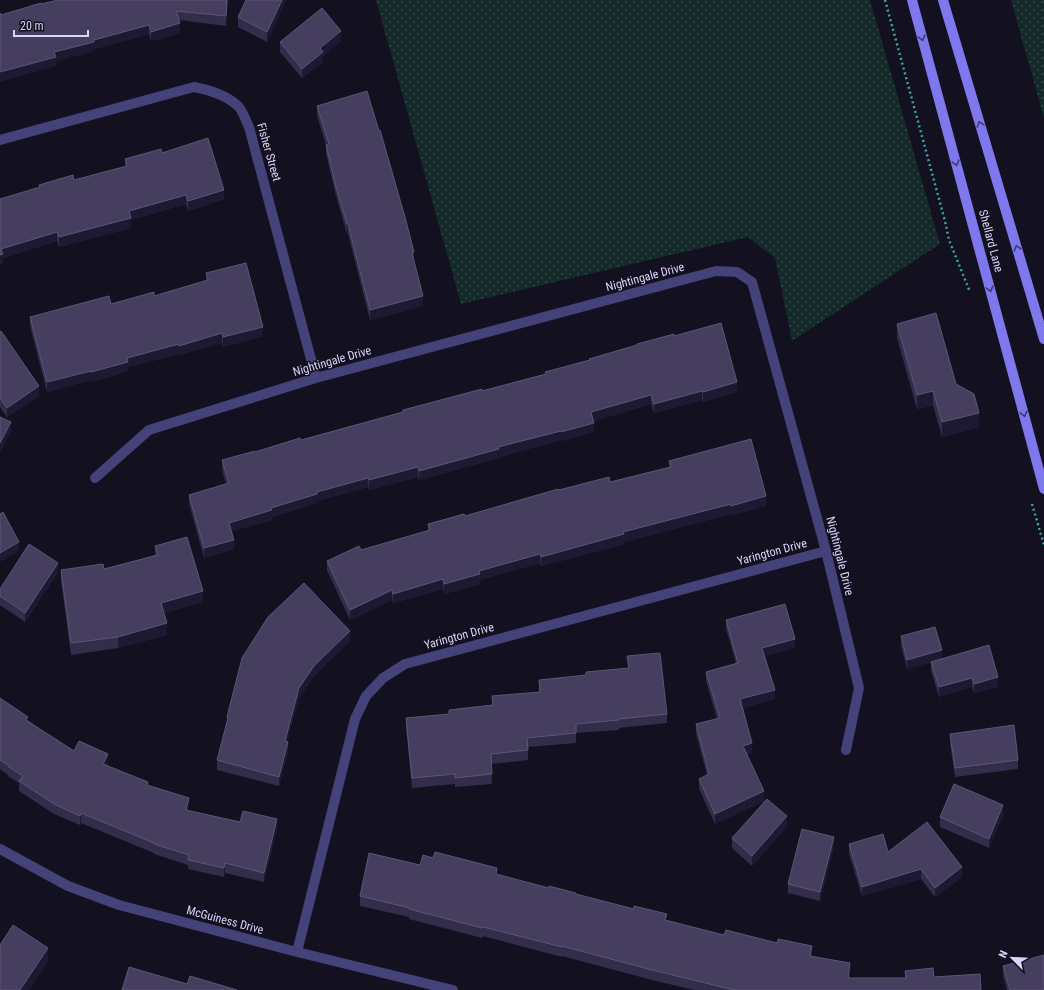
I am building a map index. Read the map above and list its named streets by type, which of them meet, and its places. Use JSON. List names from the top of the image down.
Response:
{
  "streets": {
    "main road": ["Shellard Lane"],
    "street": [
      "Fisher Street",
      "Nightingale Drive",
      "Yarington Drive",
      "McGuiness Drive"
    ]
  },
  "crossings": [
    ["Fisher Street", "Nightingale Drive"],
    ["Nightingale Drive", "Yarington Drive"],
    ["Yarington Drive", "McGuiness Drive"]
  ],
  "scale_bar": "20 m",
  "north": "top left"
}
